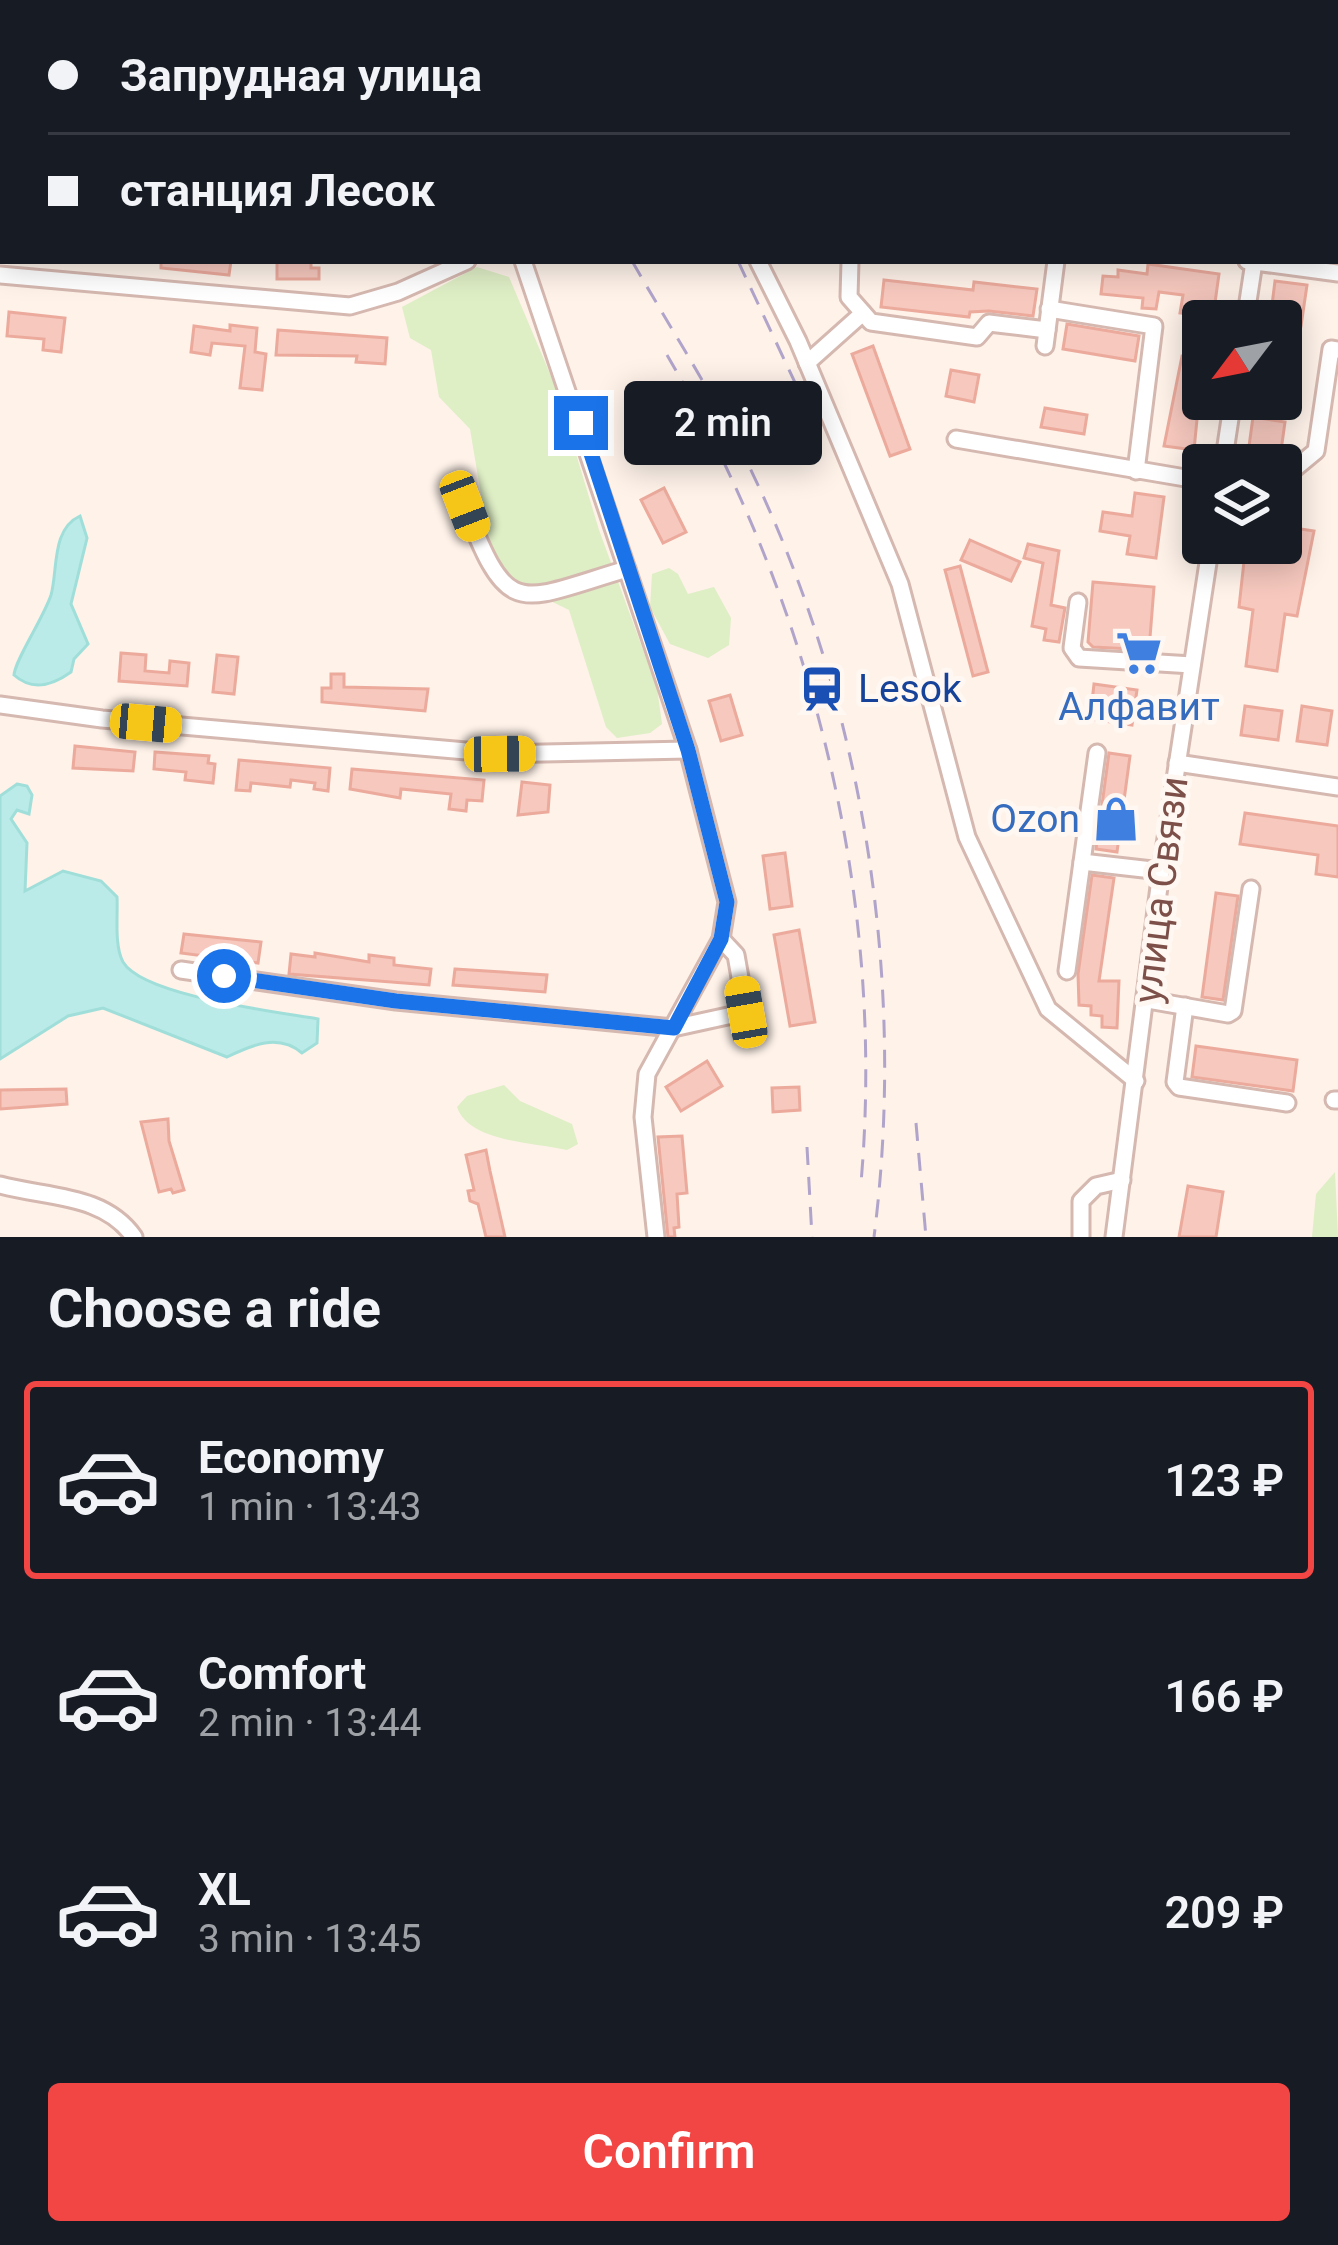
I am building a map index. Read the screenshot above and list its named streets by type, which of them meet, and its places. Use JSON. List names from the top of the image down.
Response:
{
  "streets": {
    "street": ["улица Связи"]
  },
  "places": {
    "supermarket": ["Алфавит"],
    "station": ["Lesok"],
    "shop": ["Ozon"]
  },
  "north": "bottom left",
  "page": {
    "banner": ["Запрудная улица", "станция Лесок"],
    "bubble": "2 min",
    "heading": "Choose a ride",
    "list": [
      {
        "name": "Economy",
        "note": "1 min · 13:43",
        "value": "123 ₽"
      },
      {
        "name": "Comfort",
        "note": "2 min · 13:44",
        "value": "166 ₽"
      },
      {
        "name": "XL",
        "note": "3 min · 13:45",
        "value": "209 ₽"
      }
    ],
    "buttons": "Confirm"
  }
}
